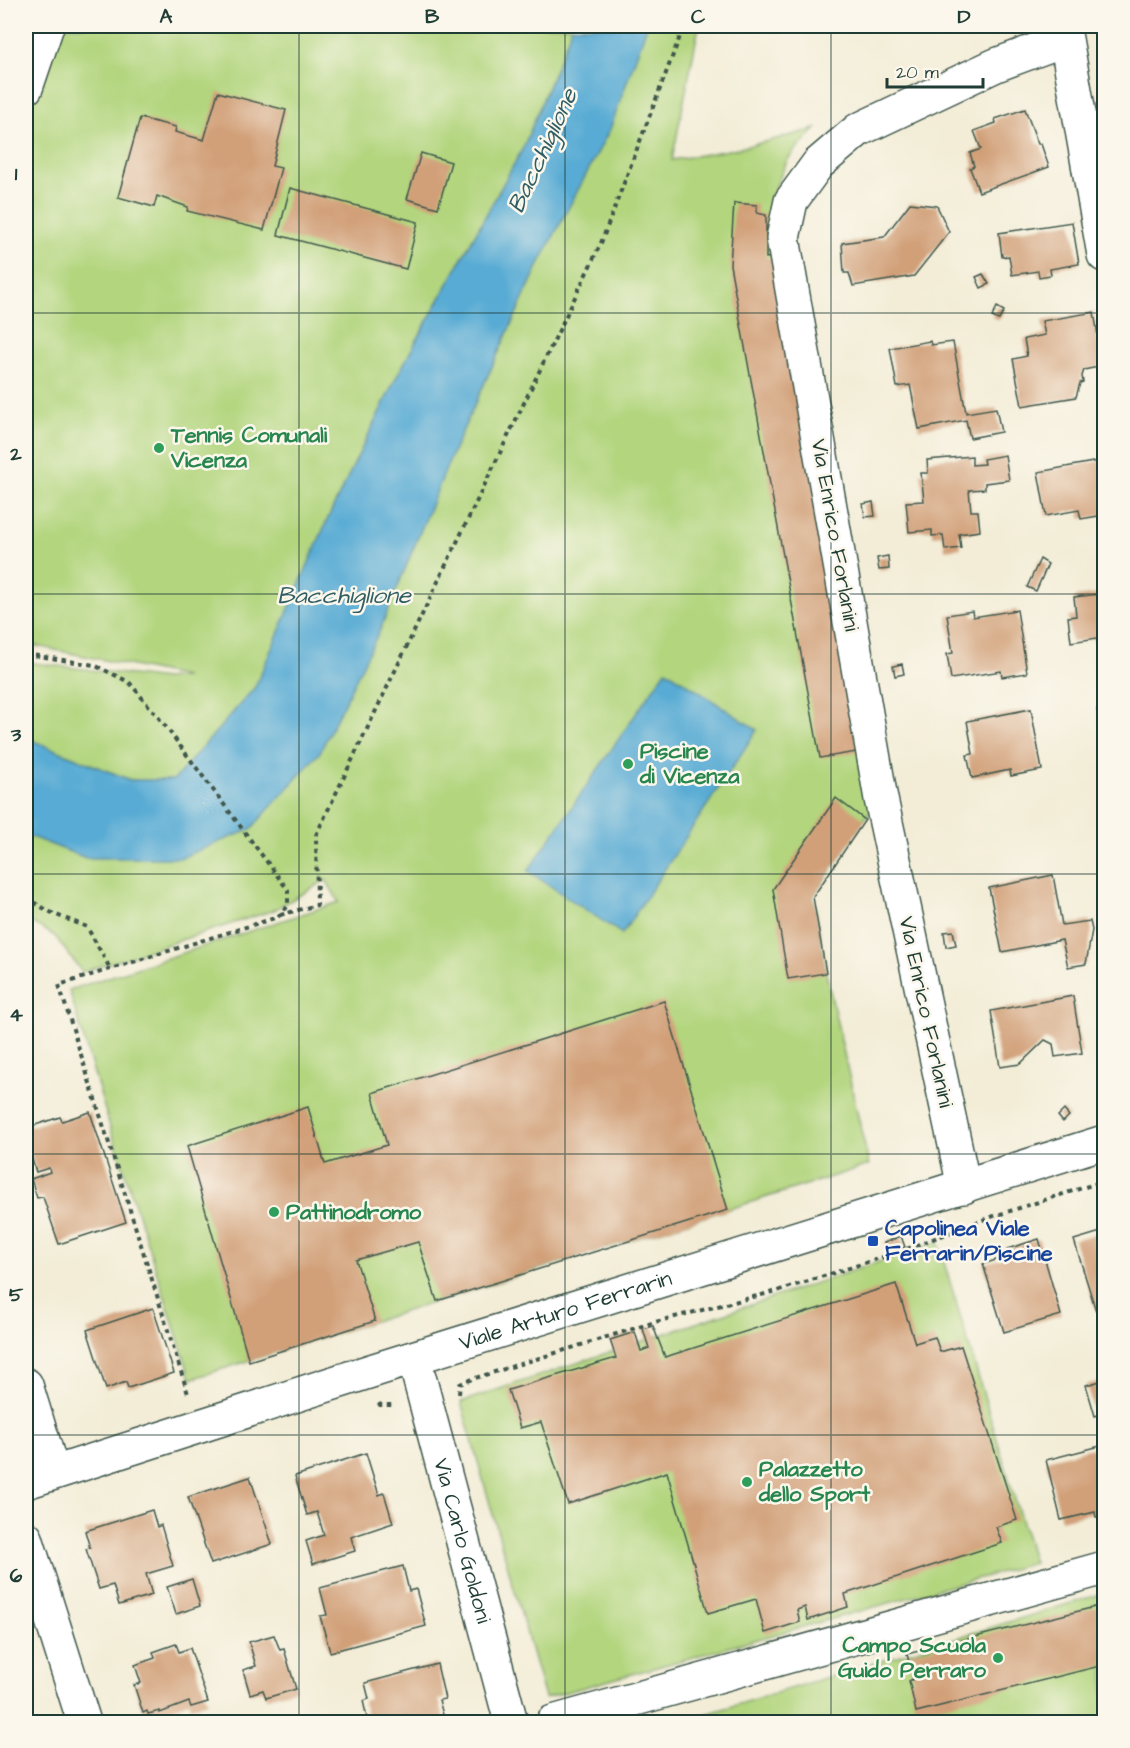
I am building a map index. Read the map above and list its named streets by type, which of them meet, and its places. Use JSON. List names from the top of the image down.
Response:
{
  "streets": {
    "street": ["Via Enrico Forlanini", "Viale Arturo Ferrarin", "Via Carlo Goldoni"]
  },
  "crossings": [
    ["Via Enrico Forlanini", "Viale Arturo Ferrarin"],
    ["Viale Arturo Ferrarin", "Via Carlo Goldoni"]
  ],
  "water": ["Bacchiglione"],
  "places": {
    "other": [
      "Tennis Comunali Vicenza",
      "Piscine di Vicenza",
      "Pattinodromo",
      "Palazzetto dello Sport",
      "Campo Scuola Guido Perraro"
    ],
    "transit": ["Capolinea Viale Ferrarin/Piscine"]
  },
  "scale_bar": "20 m",
  "grid": {
    "columns": [
      "A",
      "B",
      "C",
      "D"
    ],
    "rows": [
      "1",
      "2",
      "3",
      "4",
      "5",
      "6"
    ]
  }
}
